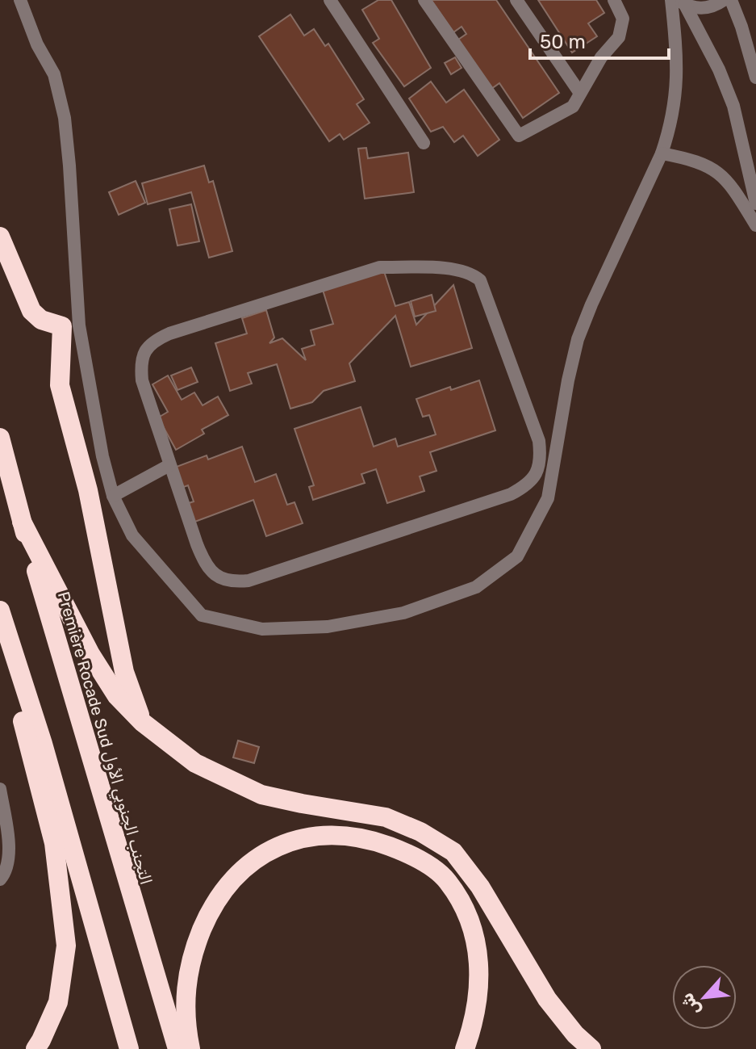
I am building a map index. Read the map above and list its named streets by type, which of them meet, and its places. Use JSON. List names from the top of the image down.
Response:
{
  "streets": {
    "highway": ["Première Rocade Sud التجنب الجنوبي الأول"]
  },
  "scale_bar": "50 m",
  "north": "bottom left"
}
